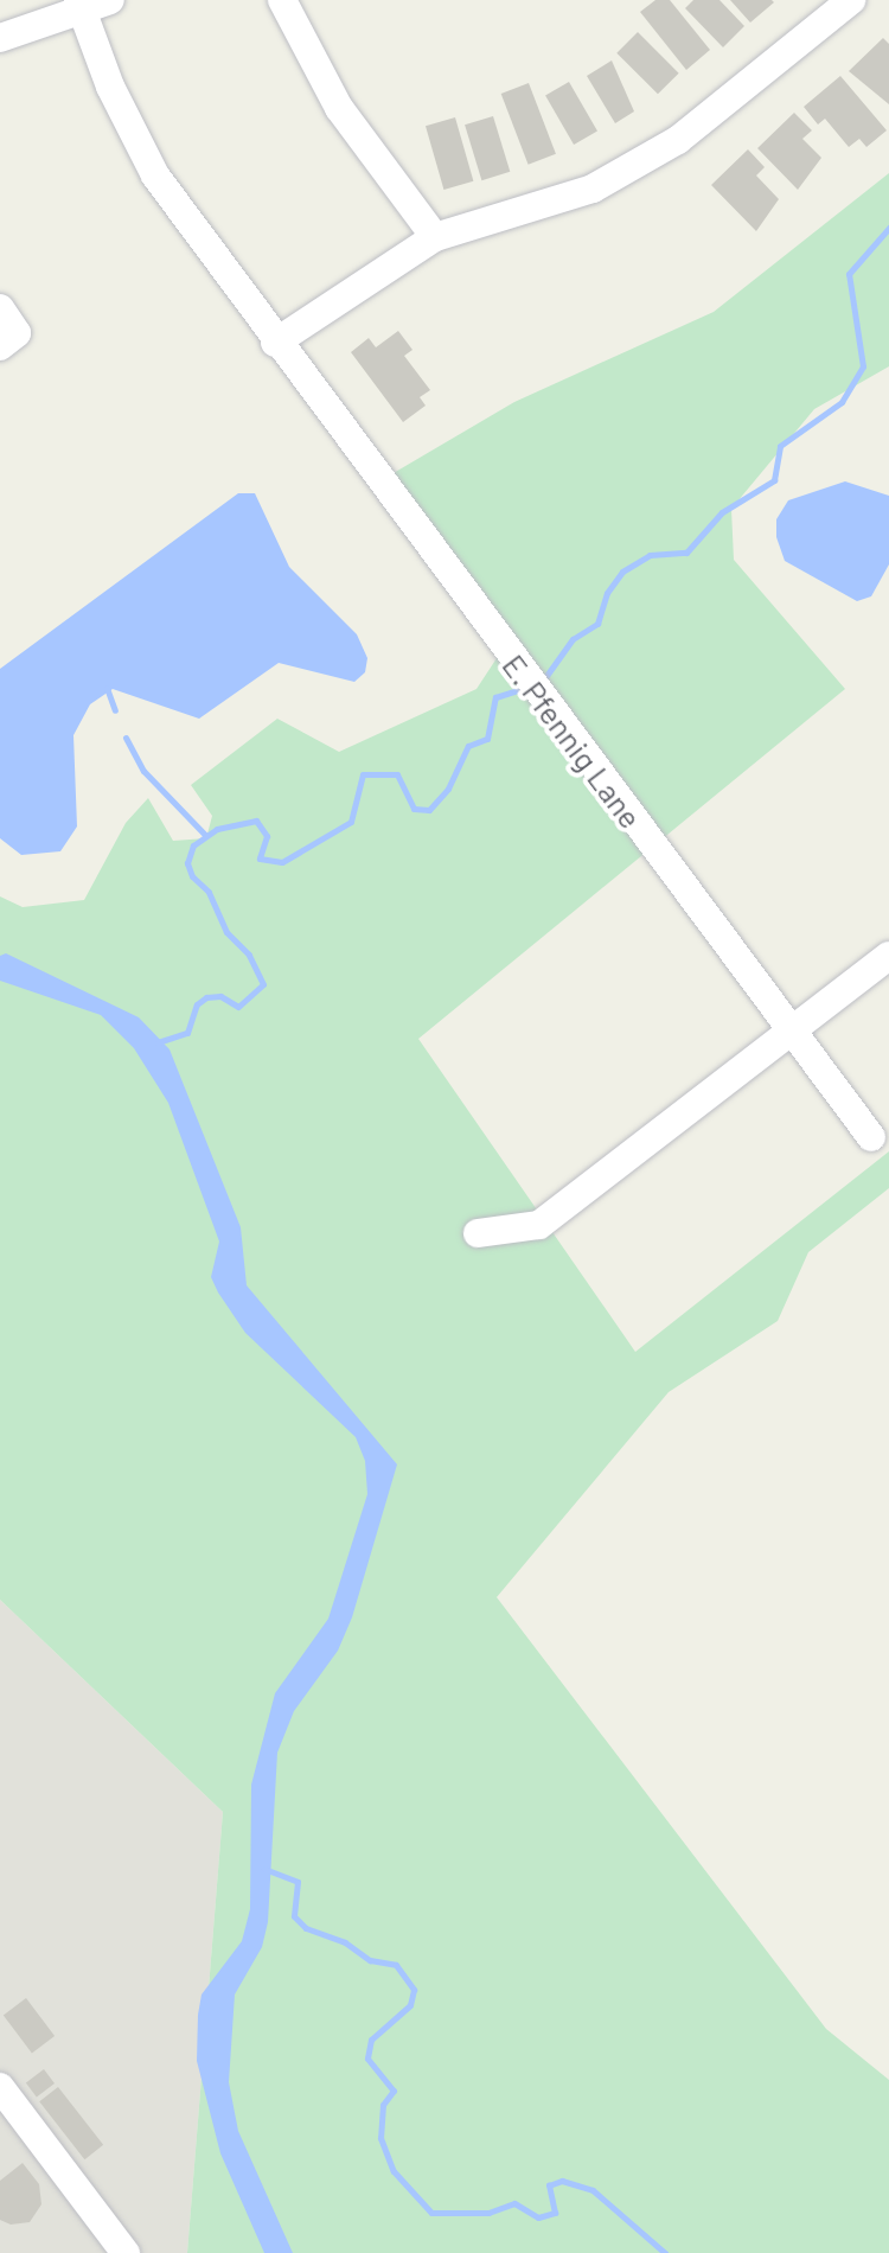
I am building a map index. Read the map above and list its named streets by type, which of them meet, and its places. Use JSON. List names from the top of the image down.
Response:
{
  "streets": {
    "street": ["E. Pfennig Lane"]
  }
}
